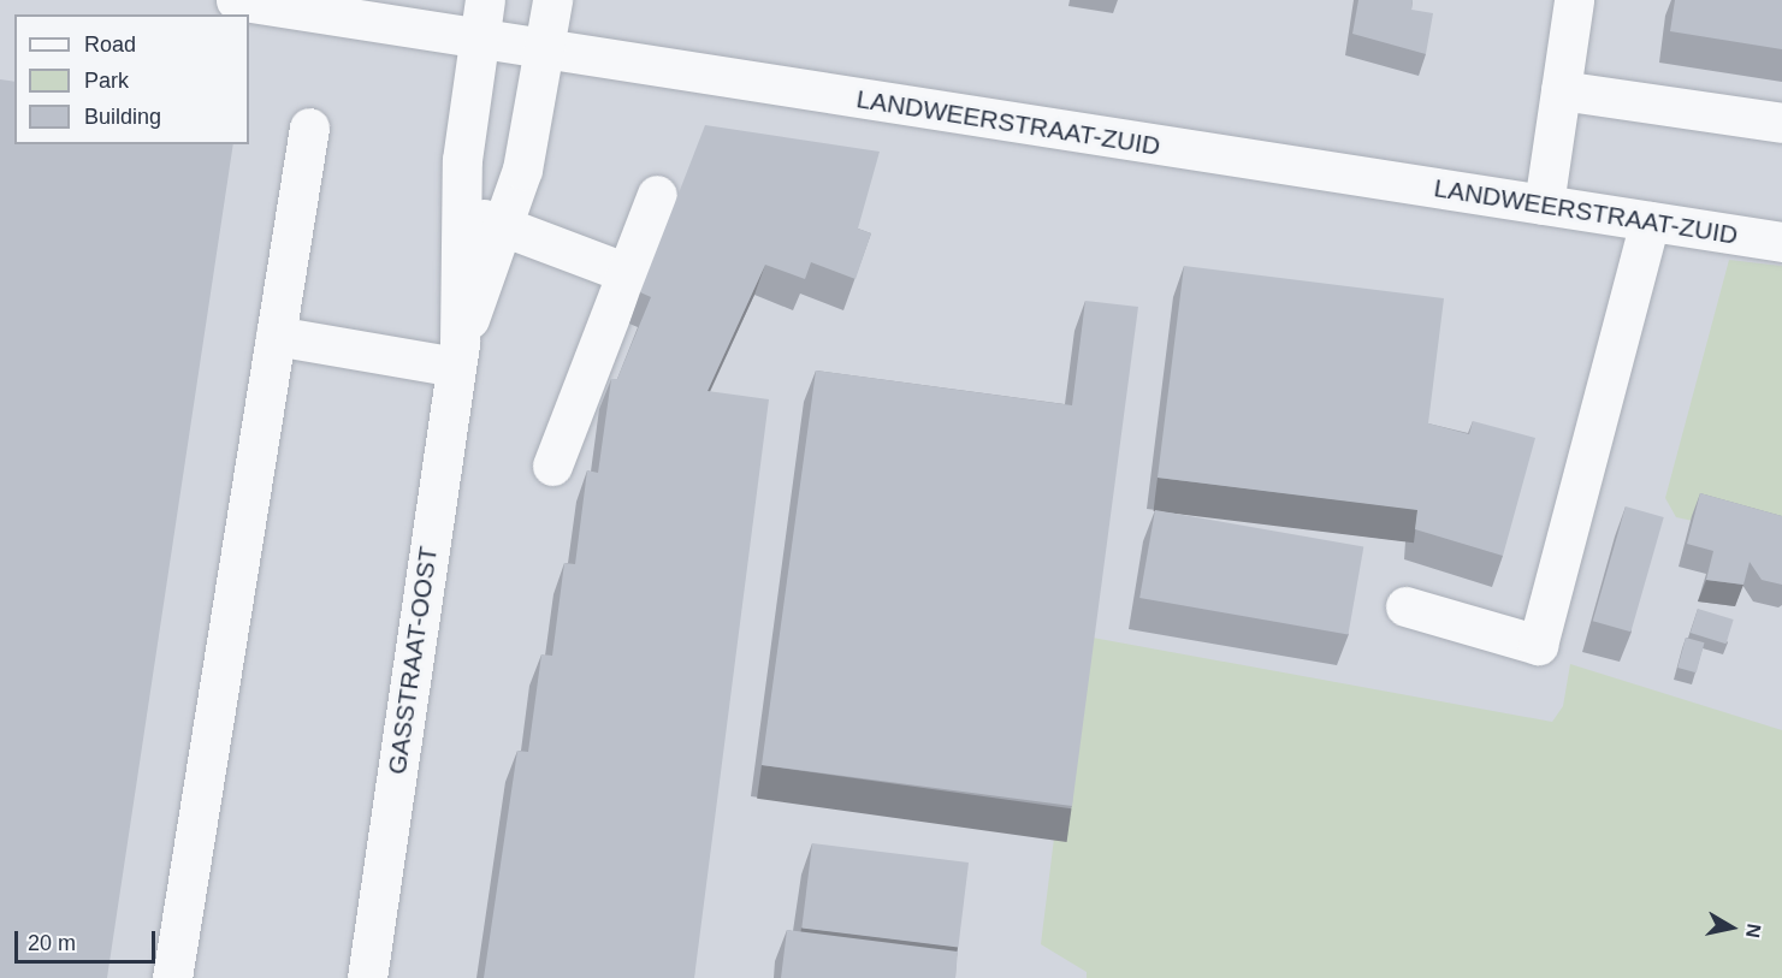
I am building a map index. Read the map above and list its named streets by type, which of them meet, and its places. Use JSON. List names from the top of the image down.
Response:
{
  "streets": {
    "street": ["LANDWEERSTRAAT-ZUID", "GASSTRAAT-OOST"]
  },
  "crossings": [
    ["LANDWEERSTRAAT-ZUID", "GASSTRAAT-OOST"]
  ],
  "legend": ["Road", "Park", "Building"],
  "scale_bar": "20 m",
  "north": "right"
}
